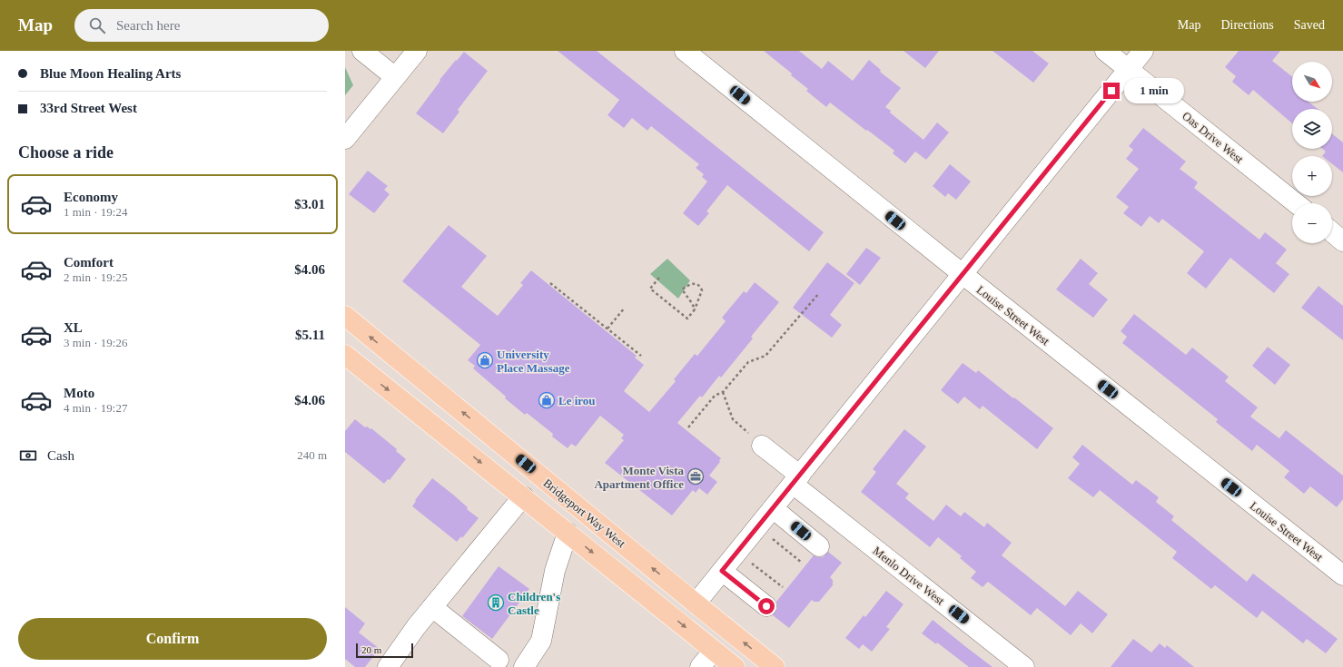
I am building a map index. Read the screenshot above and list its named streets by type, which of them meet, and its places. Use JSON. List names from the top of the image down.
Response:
{
  "streets": {
    "main road": ["Bridgeport Way West"],
    "street": ["Oas Drive West", "Louise Street West", "Menlo Drive West"]
  },
  "places": {
    "shop": ["University Place Massage", "Le irou"],
    "office": ["Monte Vista Apartment Office"],
    "building": ["Children's Castle"]
  },
  "scale_bar": "20 m",
  "north": "bottom right",
  "page": {
    "header": "Map",
    "search": "Search here",
    "nav": ["Map", "Directions", "Saved"],
    "banner": ["Blue Moon Healing Arts", "33rd Street West"],
    "map_buttons": ["+", "−"],
    "bubble": "1 min",
    "heading": "Choose a ride",
    "list": [
      {
        "name": "Economy",
        "note": "1 min · 19:24",
        "value": "$3.01"
      },
      {
        "name": "Comfort",
        "note": "2 min · 19:25",
        "value": "$4.06"
      },
      {
        "name": "XL",
        "note": "3 min · 19:26",
        "value": "$5.11"
      },
      {
        "name": "Moto",
        "note": "4 min · 19:27",
        "value": "$4.06"
      }
    ],
    "pay": ["Cash", "240 m"],
    "buttons": "Confirm",
    "scale": "20 m"
  }
}
